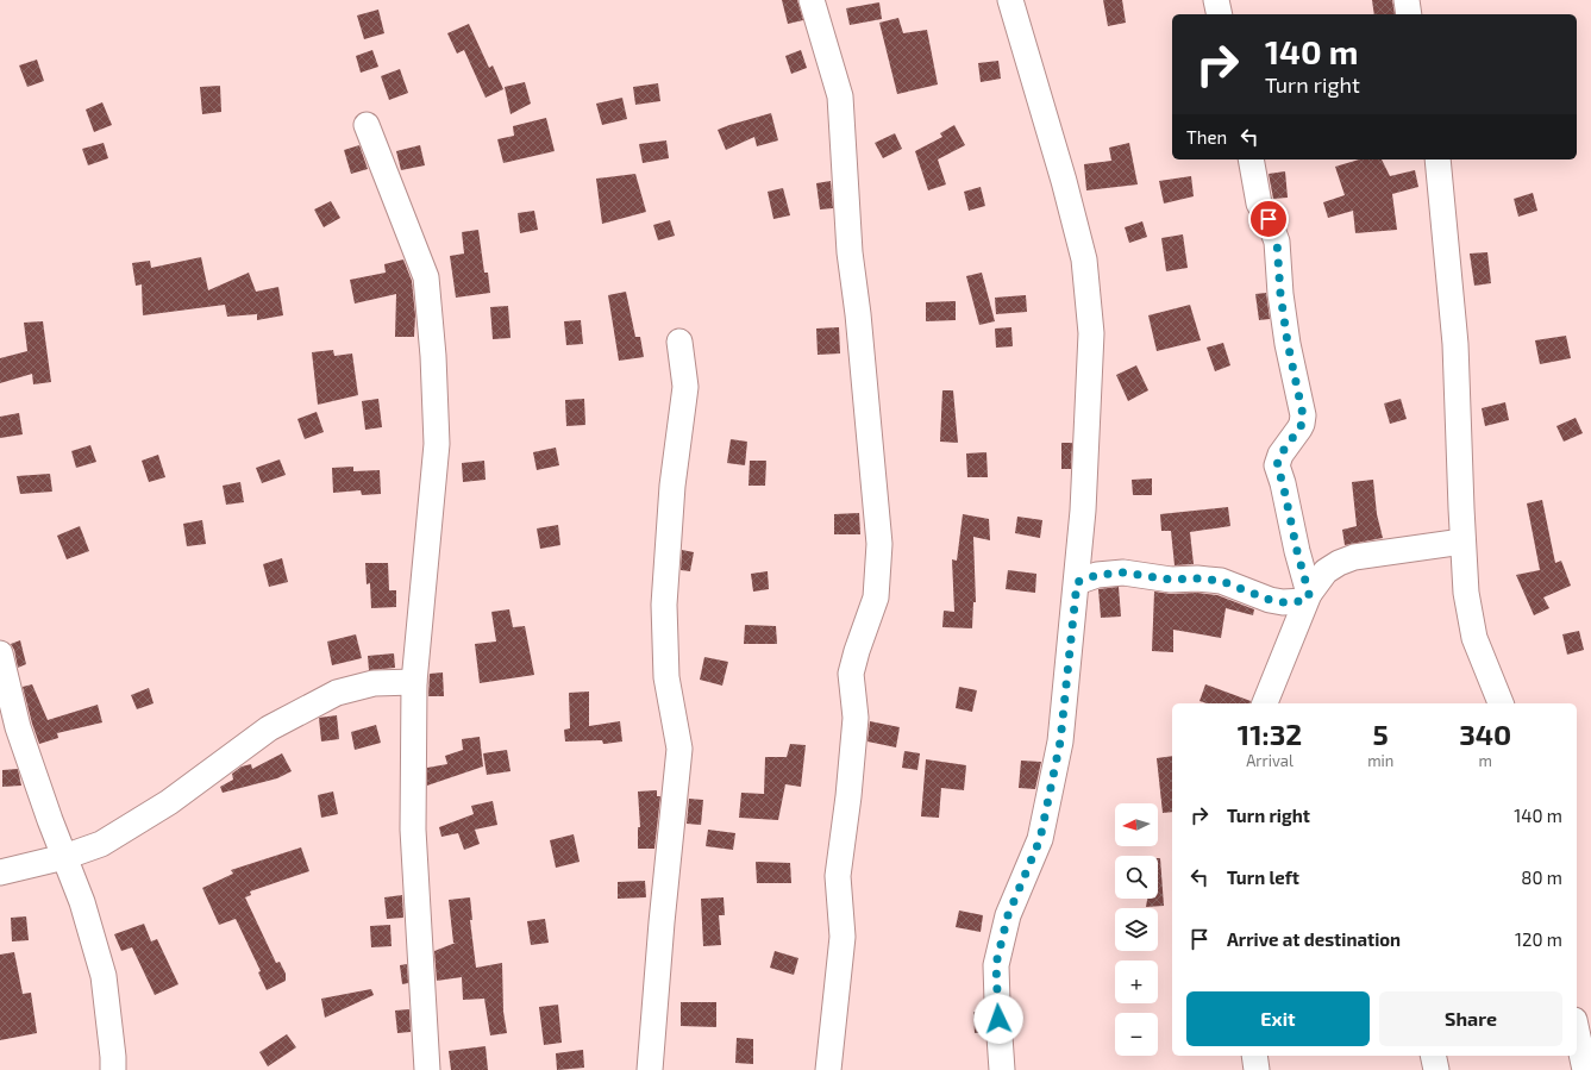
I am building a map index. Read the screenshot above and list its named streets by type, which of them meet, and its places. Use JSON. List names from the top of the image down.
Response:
{
  "north": "left",
  "page": {
    "turn": ["140 m", "Turn right"],
    "then": "Then",
    "eta": [
      "11:32",
      "Arrival",
      "5",
      "min",
      "340",
      "m"
    ],
    "list": [
      {
        "name": "Turn right",
        "value": "140 m"
      },
      {
        "name": "Turn left",
        "value": "80 m"
      },
      {
        "name": "Arrive at destination",
        "value": "120 m"
      }
    ],
    "map_buttons": ["+", "−"],
    "buttons": ["Exit", "Share"]
  }
}
